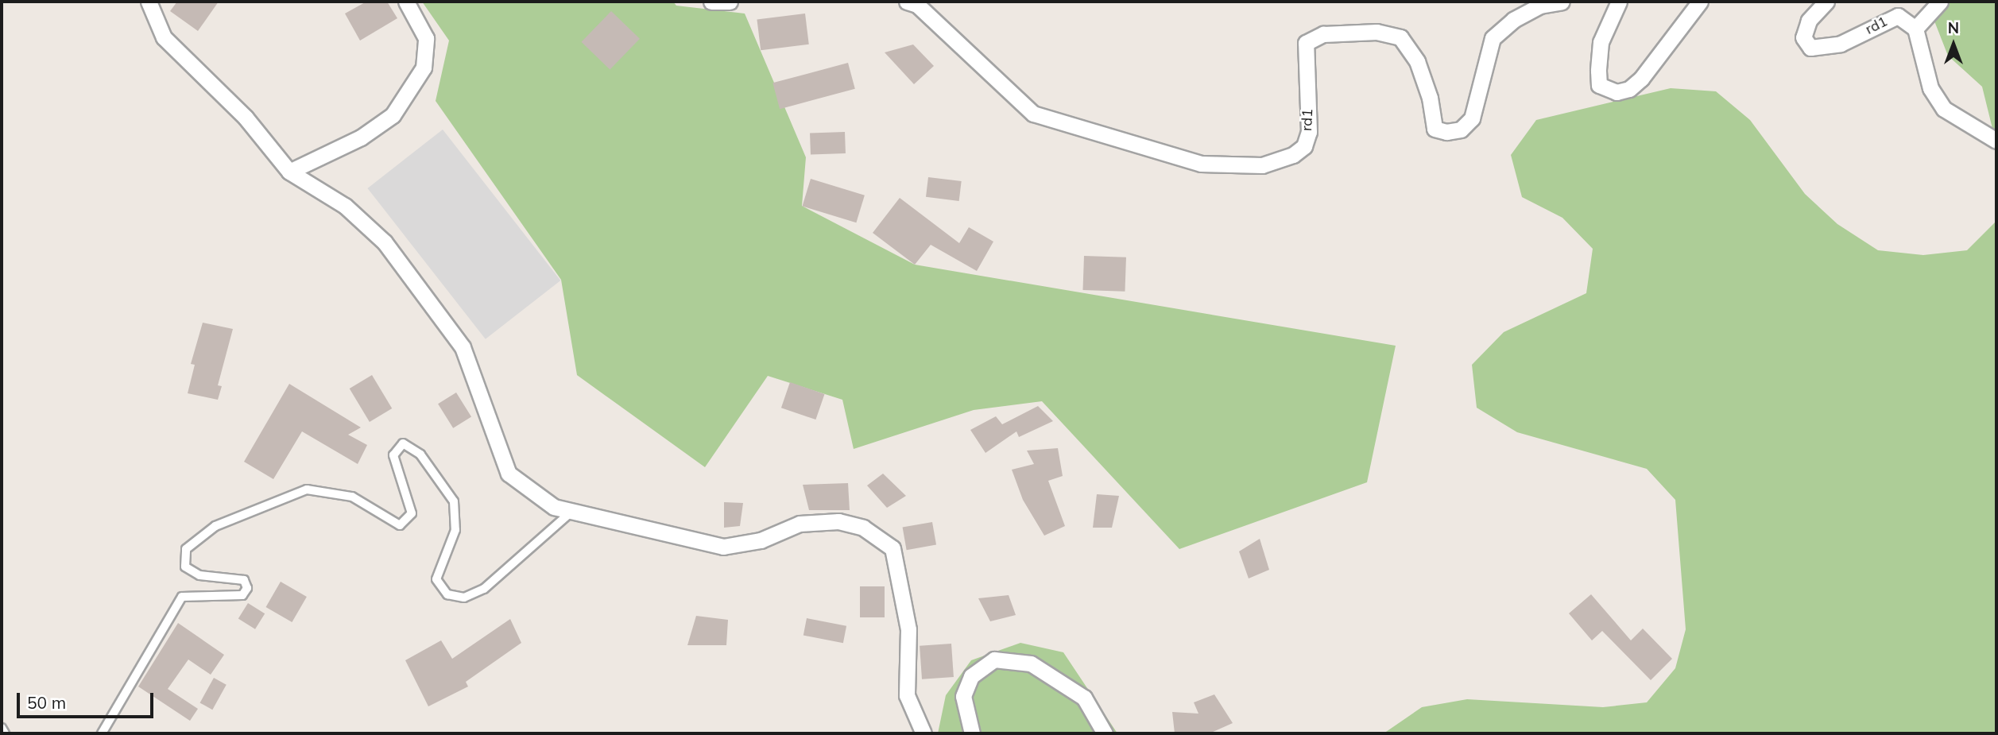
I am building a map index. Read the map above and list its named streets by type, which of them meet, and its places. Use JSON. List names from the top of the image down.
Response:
{
  "streets": {
    "street": ["rd1"]
  },
  "scale_bar": "50 m",
  "north": "top"
}
